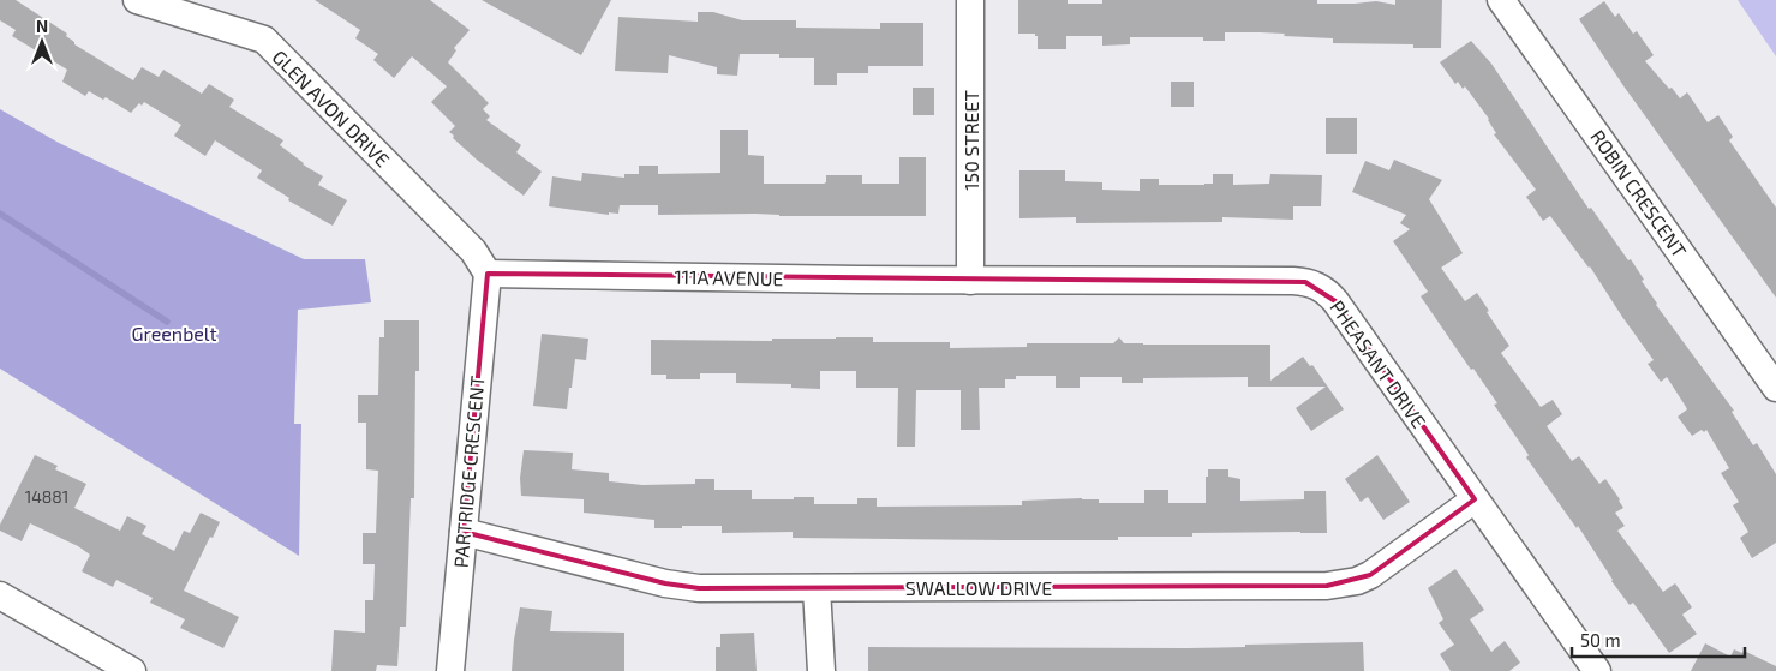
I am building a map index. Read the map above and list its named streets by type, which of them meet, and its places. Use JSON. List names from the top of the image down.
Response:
{
  "streets": {
    "street": [
      "GLEN AVON DRIVE",
      "150 STREET",
      "ROBIN CRESCENT",
      "111A AVENUE",
      "PHEASANT DRIVE",
      "PARTRIDGE CRESCENT",
      "SWALLOW DRIVE"
    ]
  },
  "crossings": [
    ["GLEN AVON DRIVE", "111A AVENUE"],
    ["GLEN AVON DRIVE", "PARTRIDGE CRESCENT"],
    ["150 STREET", "111A AVENUE"],
    ["150 STREET", "PHEASANT DRIVE"],
    ["111A AVENUE", "PHEASANT DRIVE"],
    ["111A AVENUE", "PARTRIDGE CRESCENT"],
    ["PHEASANT DRIVE", "SWALLOW DRIVE"],
    ["PARTRIDGE CRESCENT", "SWALLOW DRIVE"]
  ],
  "parks": ["Greenbelt"],
  "house_numbers": ["14881"],
  "scale_bar": "50 m",
  "north": "top"
}
